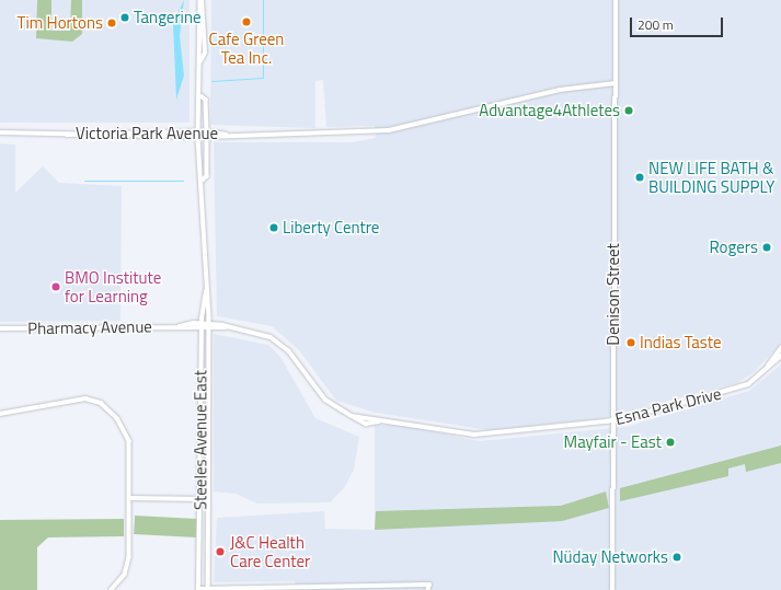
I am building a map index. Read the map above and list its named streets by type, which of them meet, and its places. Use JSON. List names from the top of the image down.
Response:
{
  "streets": {
    "street": [
      "Victoria Park Avenue",
      "Denison Street",
      "Pharmacy Avenue",
      "Esna Park Drive",
      "Steeles Avenue East"
    ]
  },
  "crossings": [
    ["Victoria Park Avenue", "Denison Street"],
    ["Victoria Park Avenue", "Steeles Avenue East"],
    ["Denison Street", "Esna Park Drive"],
    ["Pharmacy Avenue", "Esna Park Drive"],
    ["Pharmacy Avenue", "Steeles Avenue East"],
    ["Esna Park Drive", "Steeles Avenue East"]
  ],
  "places": [
    "Tangerine",
    "Cafe Green Tea Inc.",
    "Tim Hortons",
    "Advantage4Athletes",
    "NEW LIFE BATH & BUILDING SUPPLY",
    "Liberty Centre",
    "Rogers",
    "BMO Institute for Learning",
    "Indias Taste",
    "Mayfair - East",
    "J&C Health Care Center",
    "Nüday Networks"
  ],
  "scale_bar": "200 m"
}
